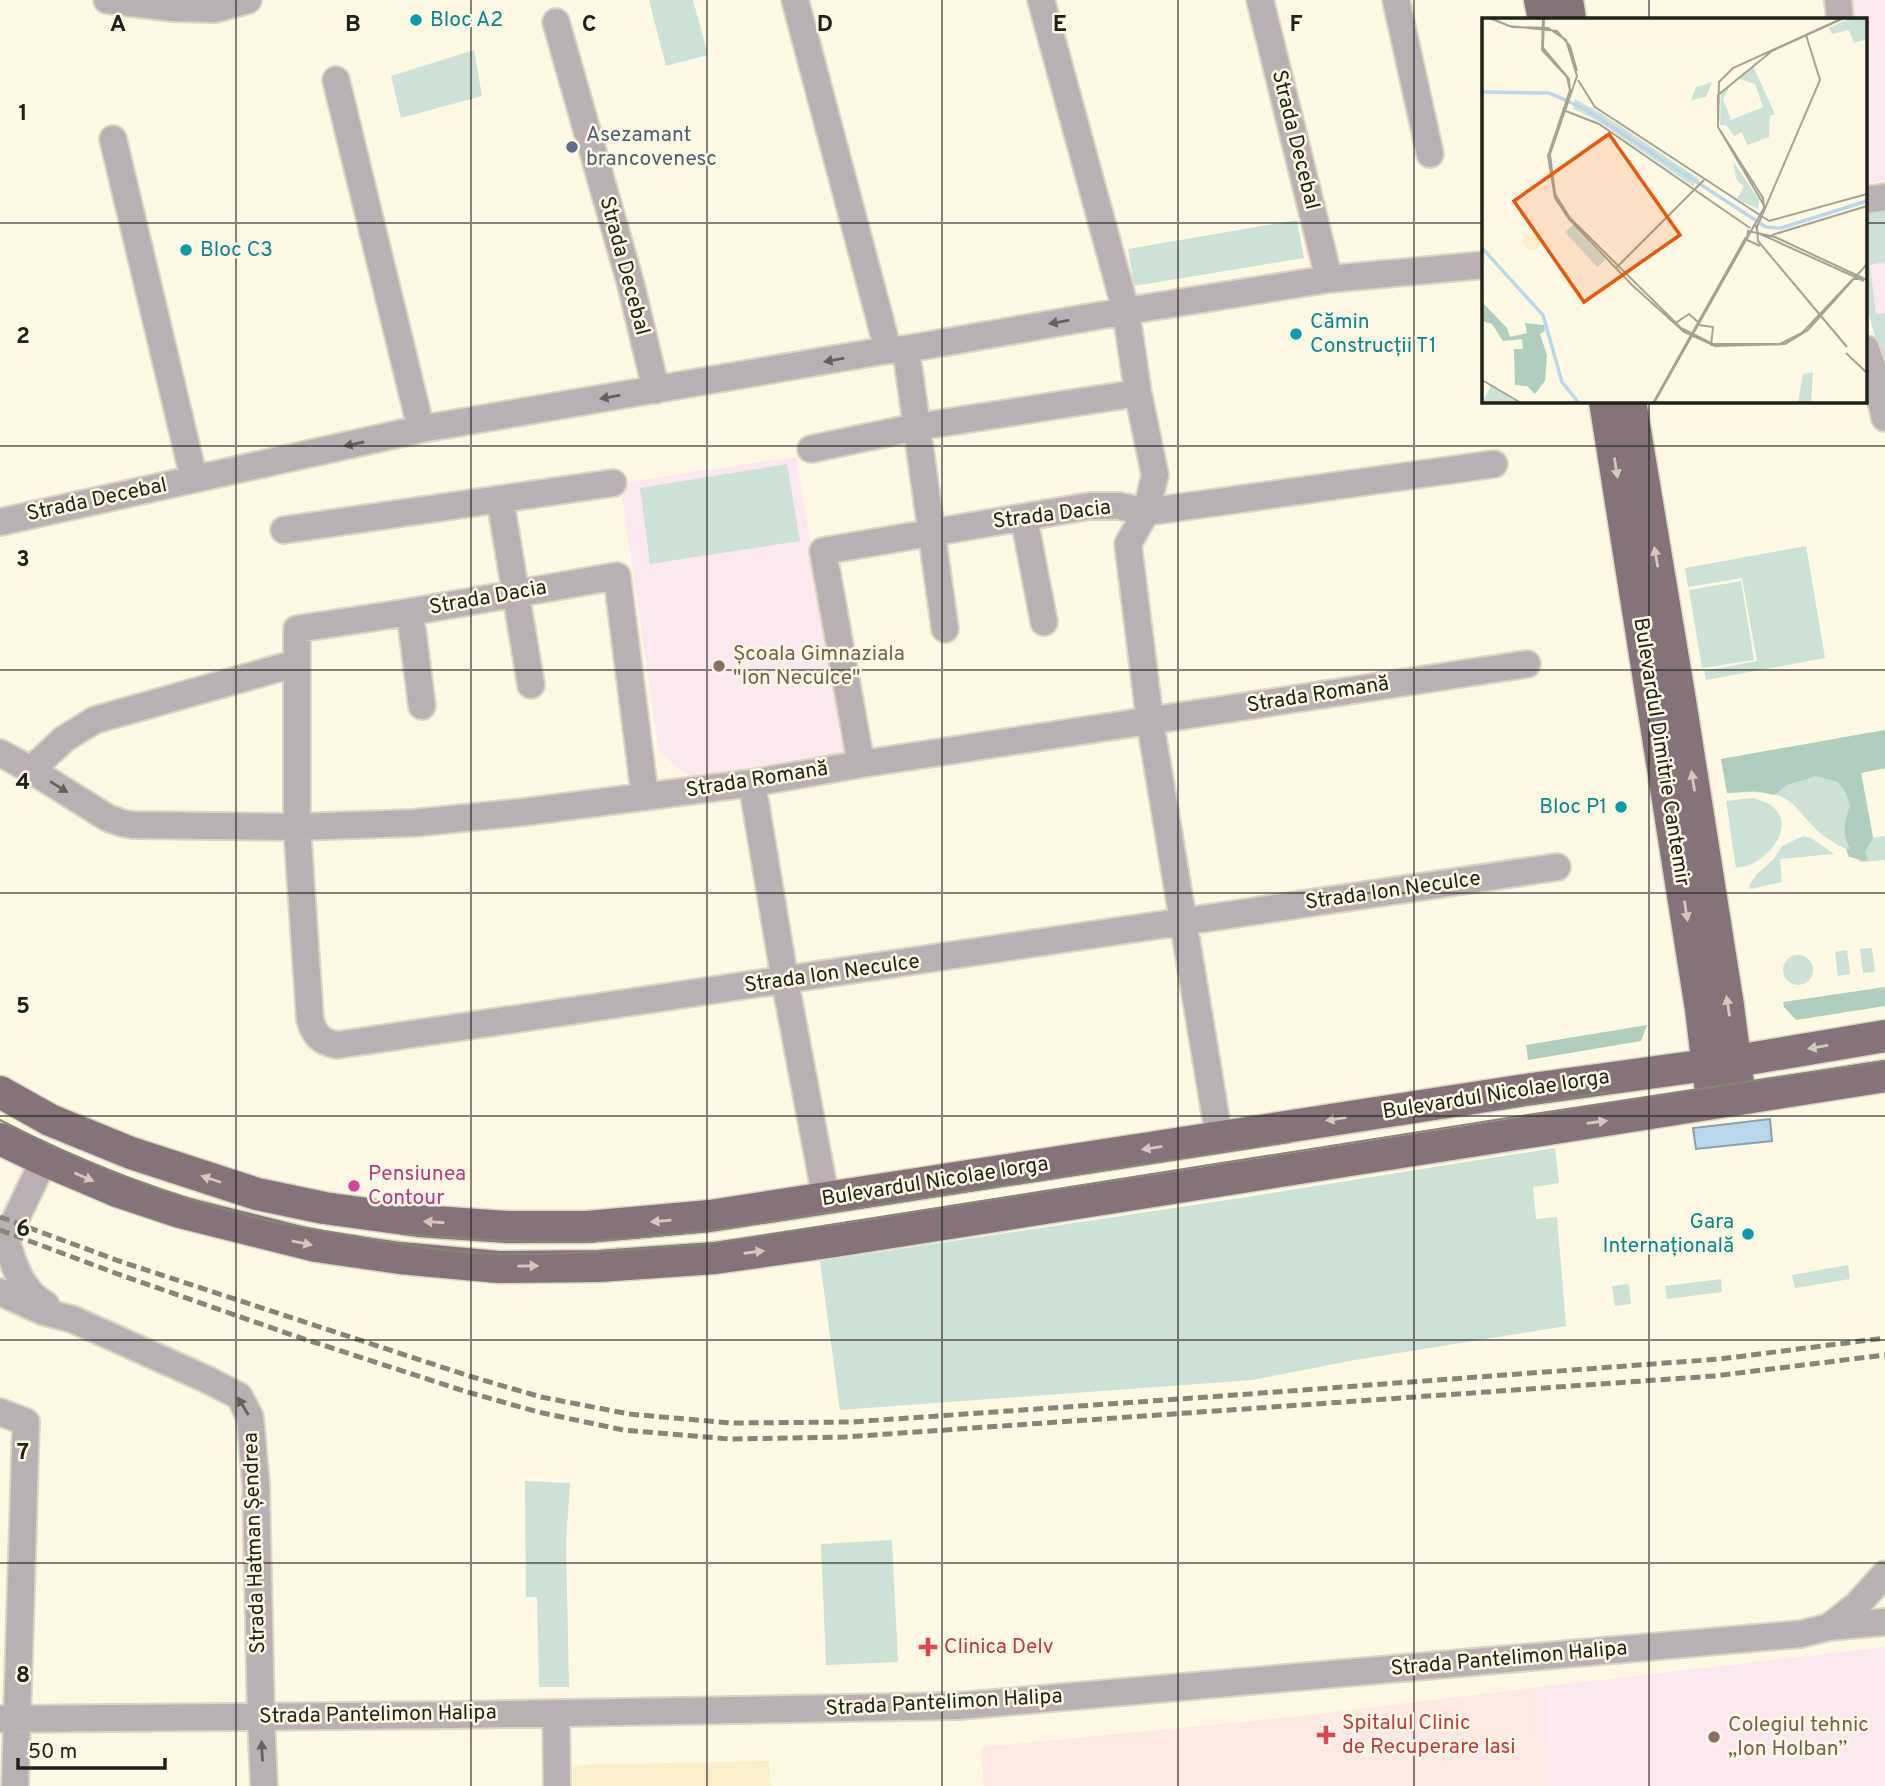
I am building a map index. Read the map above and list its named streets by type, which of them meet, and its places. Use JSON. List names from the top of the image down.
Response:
{
  "streets": {
    "main road": ["Bulevardul Dimitrie Cantemir", "Bulevardul Nicolae Iorga"],
    "street": [
      "Strada Decebal",
      "Strada Dacia",
      "Strada Romană",
      "Strada Ion Neculce",
      "Strada Hatman Șendrea",
      "Strada Pantelimon Halipa"
    ]
  },
  "crossings": [
    ["Strada Dacia", "Strada Romană"],
    ["Strada Dacia", "Strada Ion Neculce"],
    ["Strada Romană", "Strada Ion Neculce"],
    ["Bulevardul Dimitrie Cantemir", "Bulevardul Nicolae Iorga"],
    ["Strada Hatman Șendrea", "Strada Pantelimon Halipa"]
  ],
  "one_way": ["Strada Hatman Șendrea"],
  "places": {
    "other": [
      "Bloc A2",
      "Asezamant brancovenesc",
      "Bloc C3",
      "Cămin Construcții T1",
      "Școala Gimnaziala \"Ion Neculce\"",
      "Bloc P1",
      "Pensiunea Contour",
      "Gara Internațională",
      "Colegiul tehnic „Ion Holban”"
    ],
    "health": ["Clinica Delv", "Spitalul Clinic de Recuperare Iasi"]
  },
  "scale_bar": "50 m",
  "grid": {
    "columns": [
      "A",
      "B",
      "C",
      "D",
      "E",
      "F"
    ],
    "rows": [
      "1",
      "2",
      "3",
      "4",
      "5",
      "6",
      "7",
      "8"
    ]
  }
}
